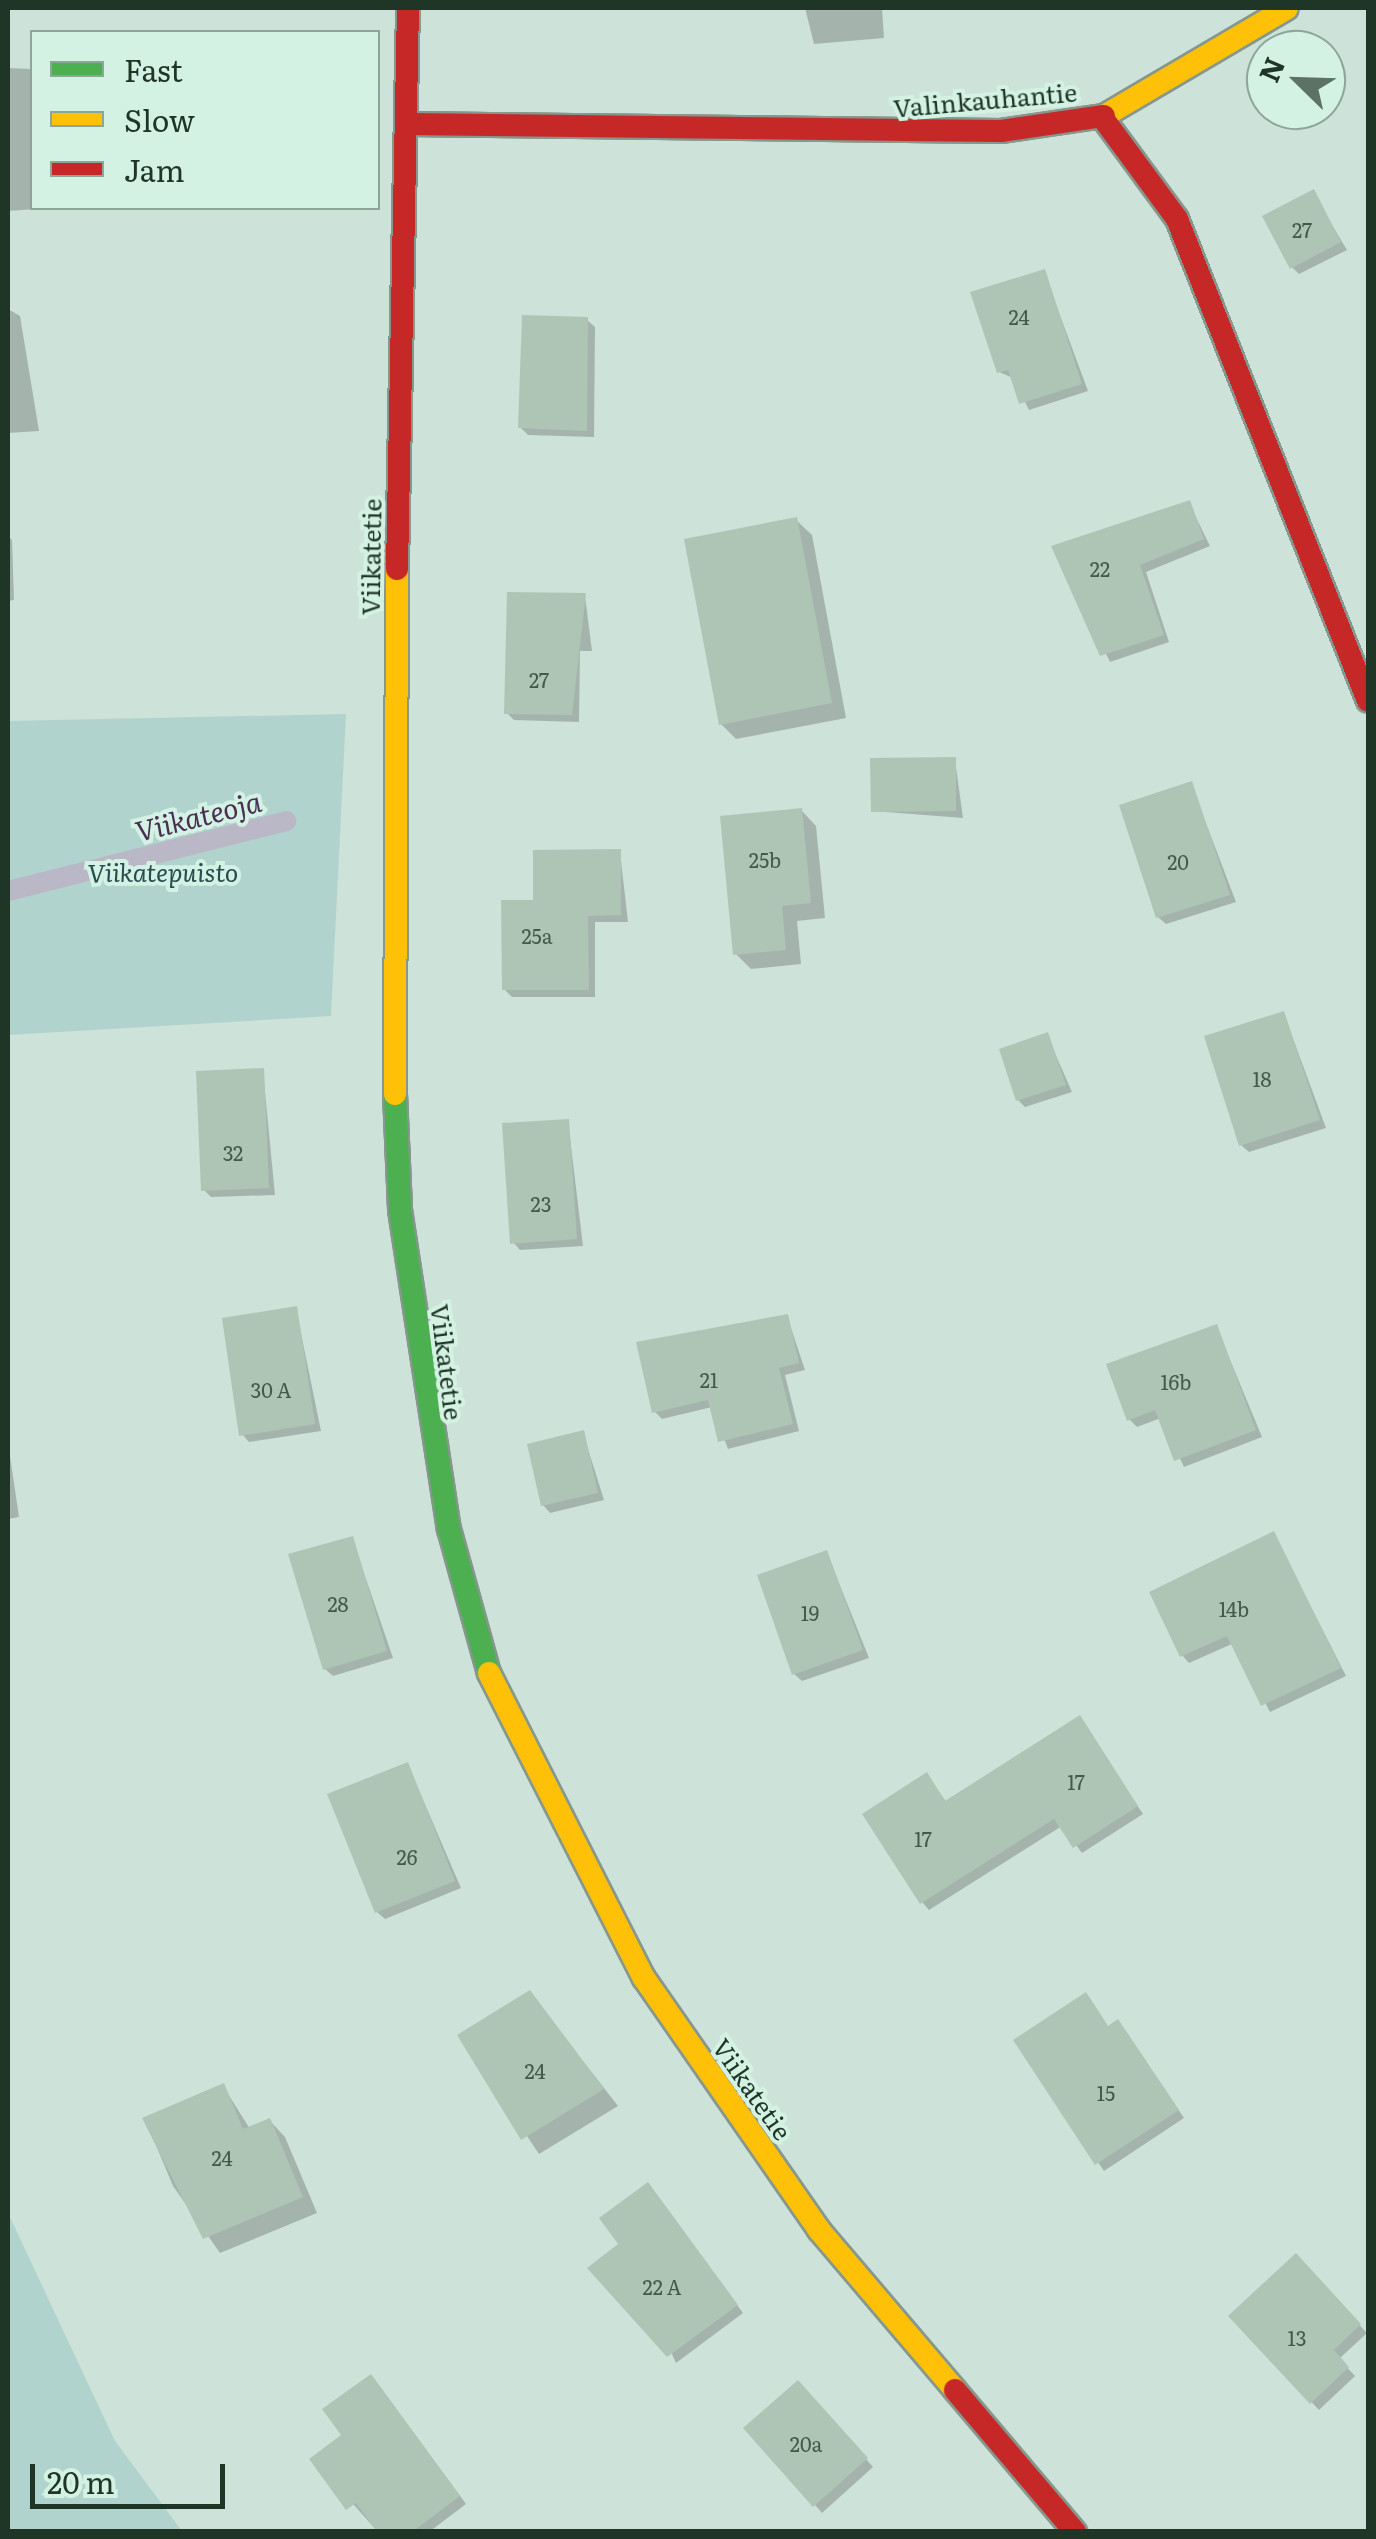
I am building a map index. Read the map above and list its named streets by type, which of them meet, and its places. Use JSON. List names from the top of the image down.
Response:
{
  "streets": {
    "street": ["Valinkauhantie", "Viikatetie"]
  },
  "crossings": [
    ["Valinkauhantie", "Viikatetie"]
  ],
  "water": ["Viikateoja"],
  "parks": ["Viikatepuisto"],
  "house_numbers": [
    "27",
    "24",
    "22",
    "27",
    "25b",
    "20",
    "25a",
    "18",
    "32",
    "23",
    "21",
    "16b",
    "30 A",
    "28",
    "14b",
    "19",
    "17",
    "17",
    "26",
    "24",
    "15",
    "24",
    "22 A",
    "13",
    "20a"
  ],
  "legend": ["Fast", "Slow", "Jam"],
  "scale_bar": "20 m",
  "north": "top left"
}
